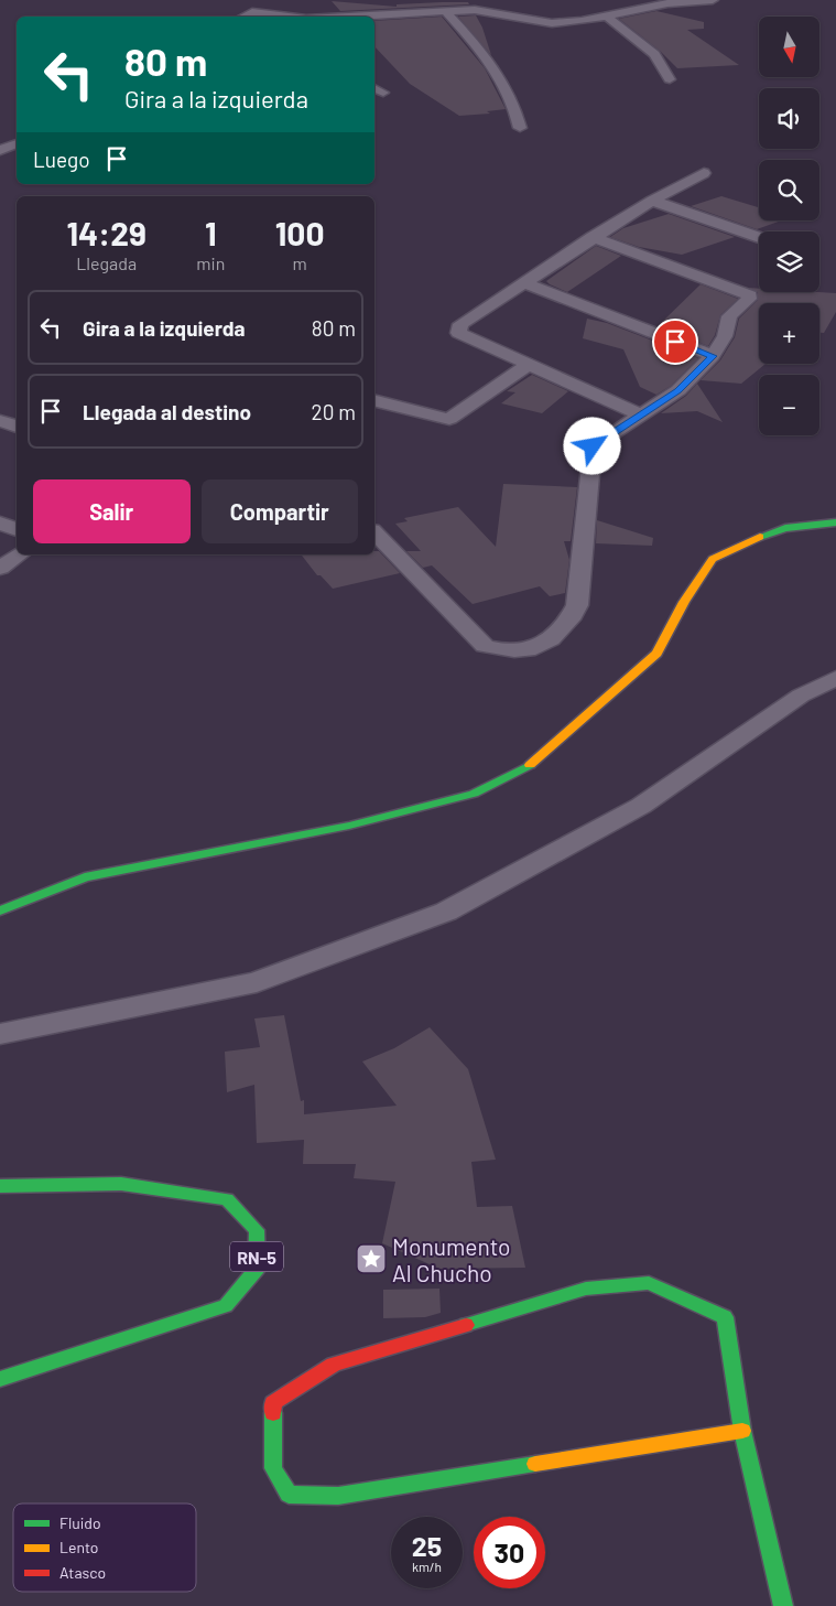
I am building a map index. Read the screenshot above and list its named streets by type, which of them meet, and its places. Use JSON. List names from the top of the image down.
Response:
{
  "streets": {
    "street": ["RN-5"]
  },
  "places": {
    "place": ["Monumento Al Chucho"]
  },
  "legend": ["Fluido", "Lento", "Atasco"],
  "north": "bottom",
  "page": {
    "map_buttons": ["+", "−"],
    "turn": ["80 m", "Gira a la izquierda"],
    "then": "Luego",
    "eta": [
      "14:29",
      "Llegada",
      "1",
      "min",
      "100",
      "m"
    ],
    "list": [
      {
        "name": "Gira a la izquierda",
        "value": "80 m"
      },
      {
        "name": "Llegada al destino",
        "value": "20 m"
      }
    ],
    "buttons": ["Salir", "Compartir"],
    "speed": "25 km/h",
    "limit": "30"
  }
}
